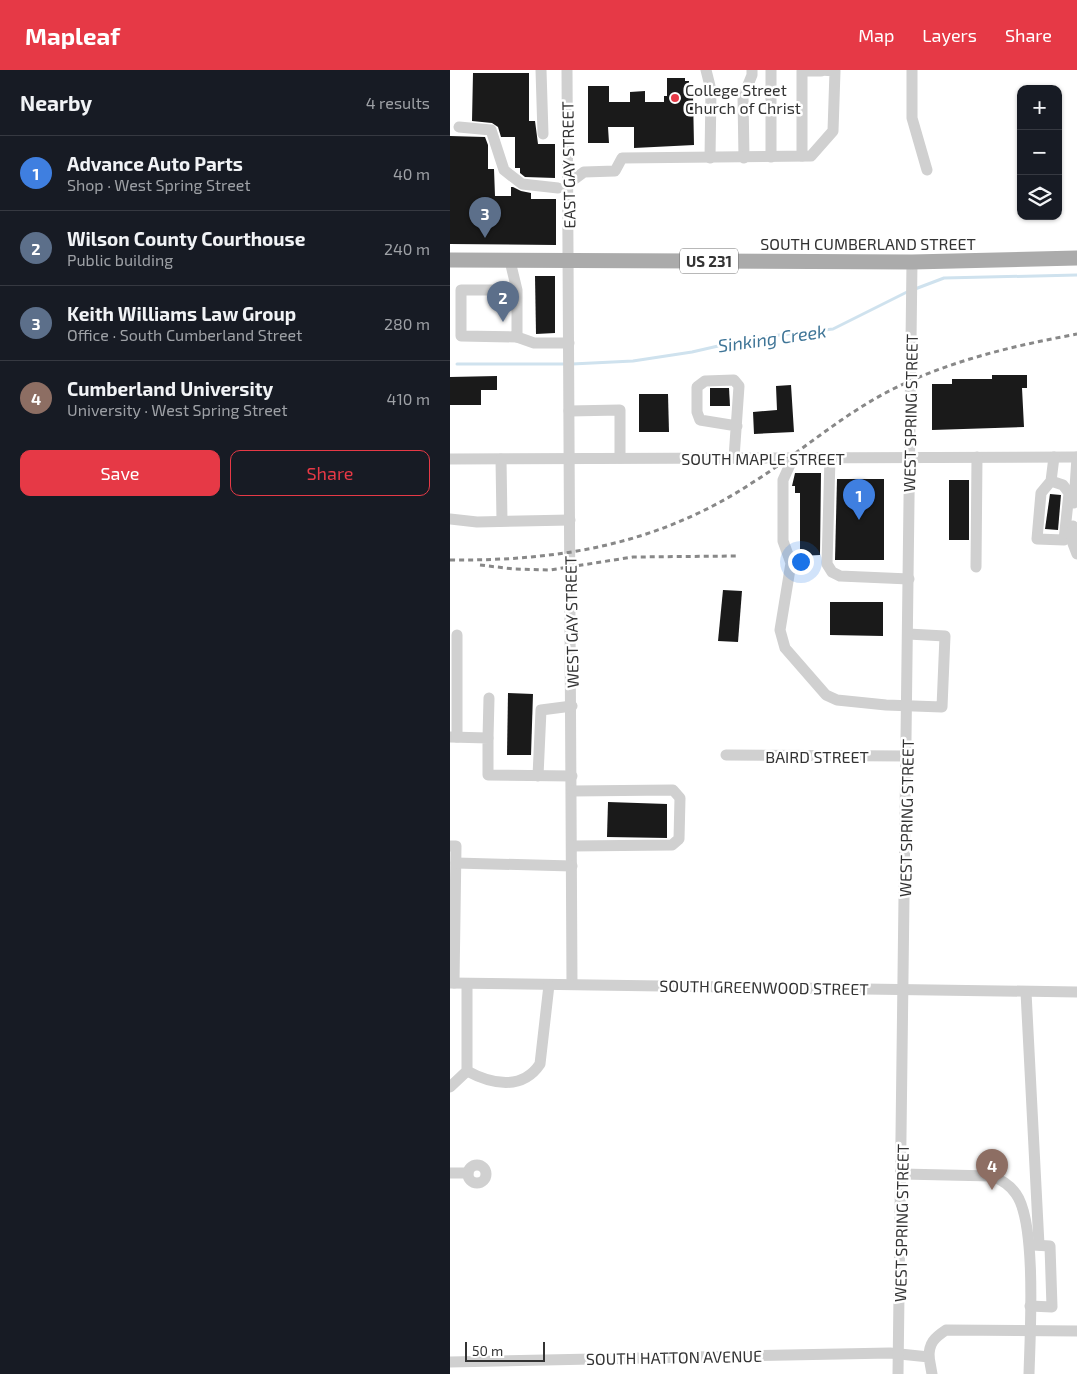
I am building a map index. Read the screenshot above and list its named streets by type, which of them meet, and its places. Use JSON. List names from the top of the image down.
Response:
{
  "streets": {
    "main road": ["SOUTH CUMBERLAND STREET", "US 231"],
    "street": [
      "EAST GAY STREET",
      "WEST SPRING STREET",
      "SOUTH MAPLE STREET",
      "WEST GAY STREET",
      "BAIRD STREET",
      "SOUTH GREENWOOD STREET",
      "SOUTH HATTON AVENUE"
    ]
  },
  "crossings": [
    ["EAST GAY STREET", "SOUTH CUMBERLAND STREET"],
    ["EAST GAY STREET", "WEST GAY STREET"],
    ["SOUTH CUMBERLAND STREET", "WEST SPRING STREET"],
    ["SOUTH CUMBERLAND STREET", "WEST GAY STREET"],
    ["WEST SPRING STREET", "SOUTH MAPLE STREET"],
    ["WEST SPRING STREET", "BAIRD STREET"],
    ["WEST SPRING STREET", "SOUTH GREENWOOD STREET"],
    ["WEST SPRING STREET", "SOUTH HATTON AVENUE"],
    ["SOUTH MAPLE STREET", "WEST GAY STREET"],
    ["WEST GAY STREET", "SOUTH GREENWOOD STREET"]
  ],
  "water": ["Sinking Creek"],
  "places": ["College Street Church of Christ"],
  "scale_bar": "50 m",
  "page": {
    "header": "Mapleaf",
    "nav": ["Map", "Layers", "Share"],
    "heading": ["Nearby", "4 results"],
    "map_buttons": ["+", "−"],
    "list": [
      {
        "mark": "1",
        "name": "Advance Auto Parts",
        "note": "Shop · West Spring Street",
        "value": "40 m"
      },
      {
        "mark": "2",
        "name": "Wilson County Courthouse",
        "note": "Public building",
        "value": "240 m"
      },
      {
        "mark": "3",
        "name": "Keith Williams Law Group",
        "note": "Office · South Cumberland Street",
        "value": "280 m"
      },
      {
        "mark": "4",
        "name": "Cumberland University",
        "note": "University · West Spring Street",
        "value": "410 m"
      }
    ],
    "pins": [
      "3",
      "2",
      "1",
      "4"
    ],
    "buttons": ["Save", "Share"],
    "scale": "50 m"
  }
}
